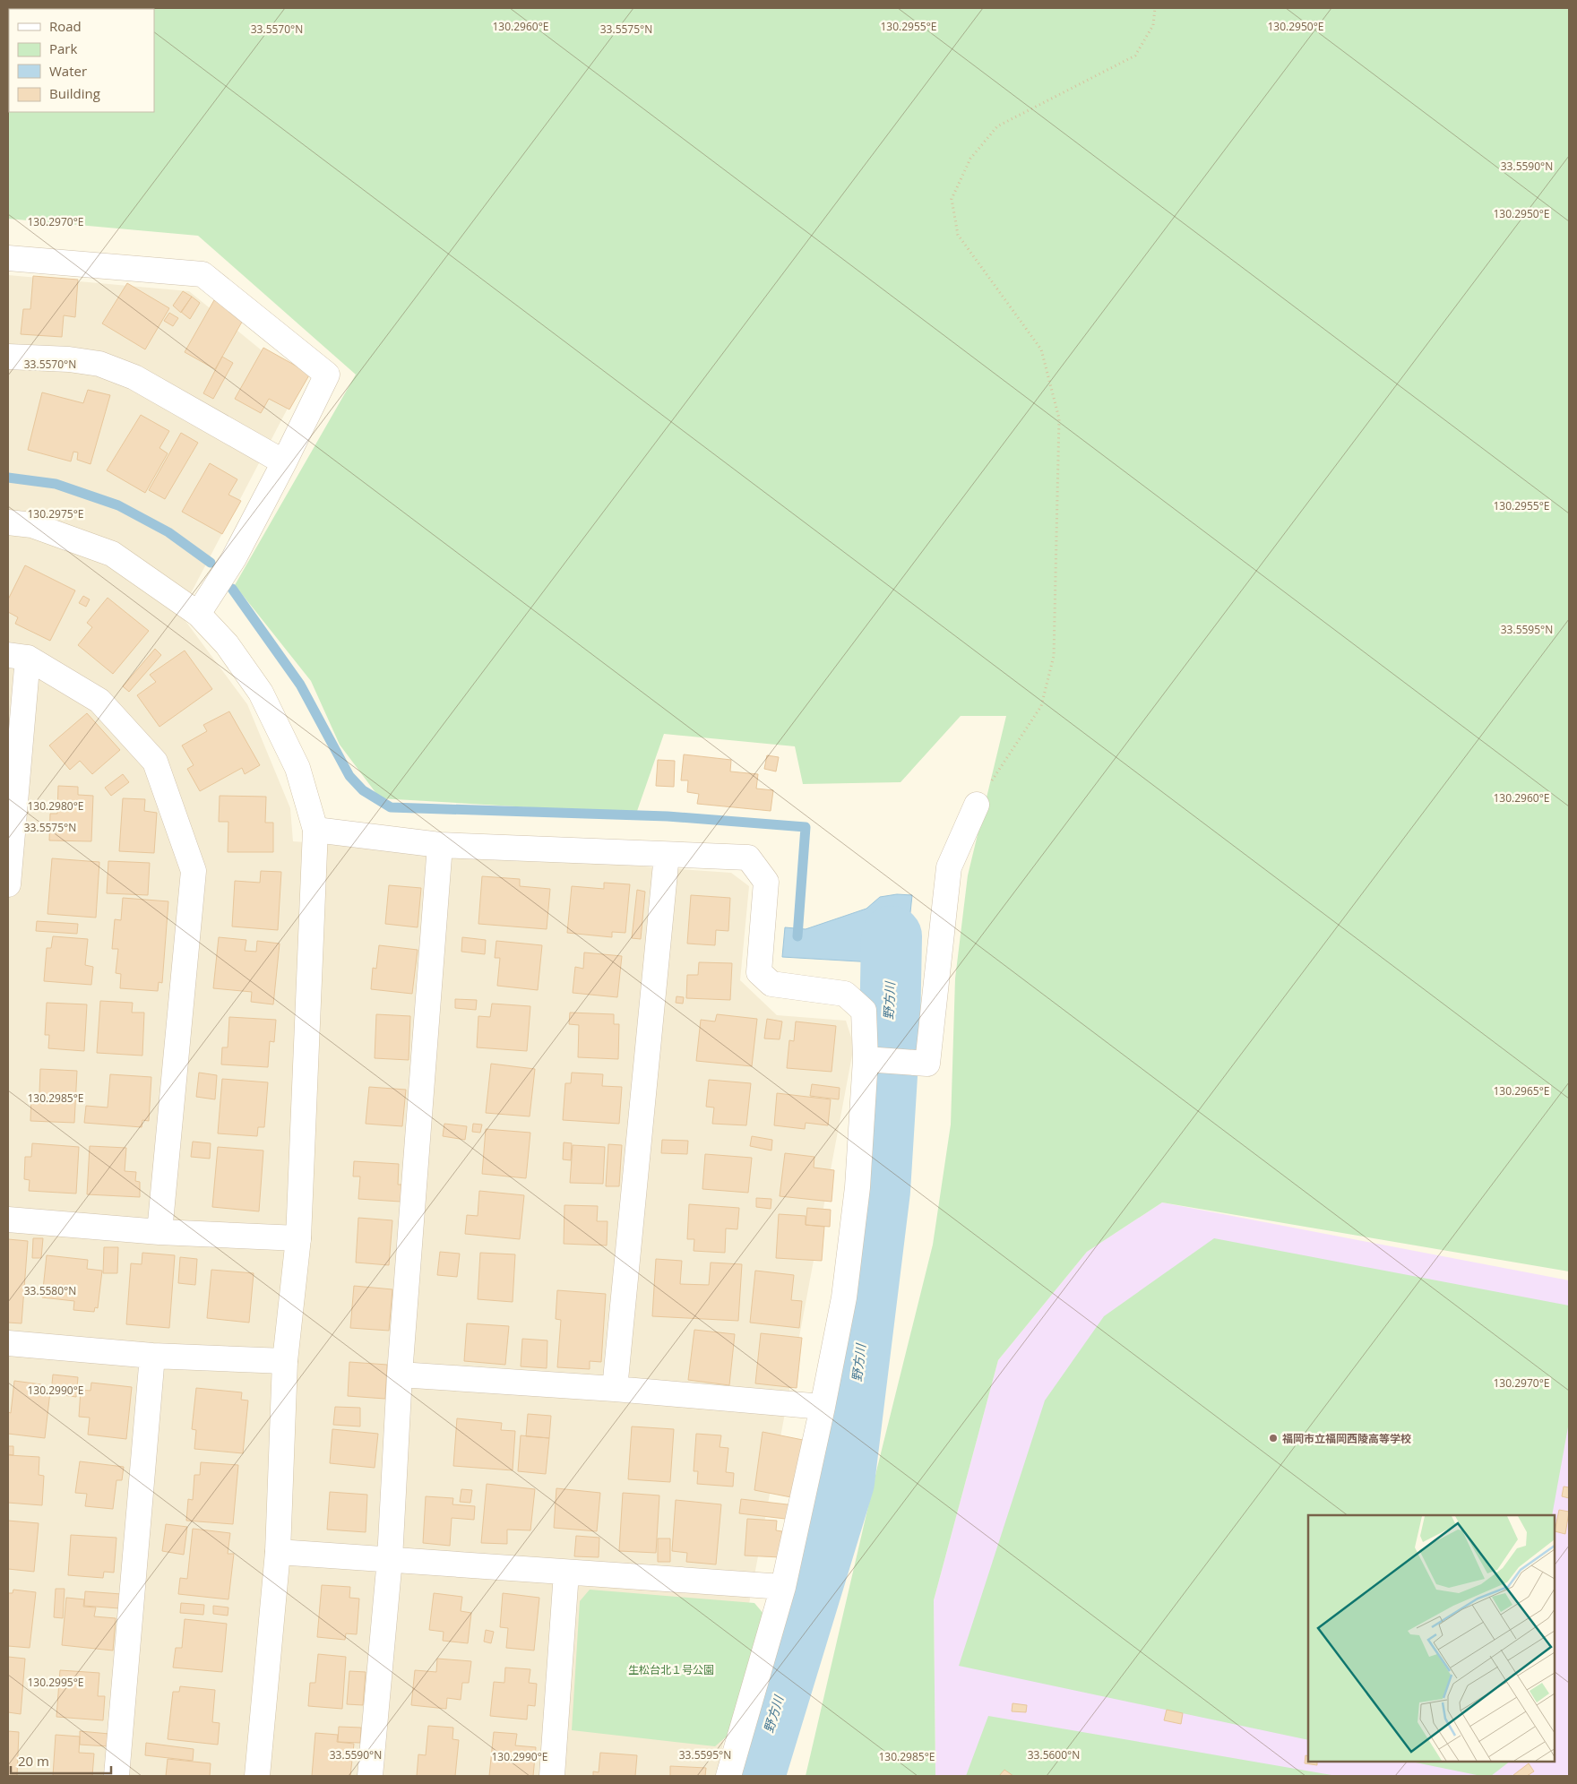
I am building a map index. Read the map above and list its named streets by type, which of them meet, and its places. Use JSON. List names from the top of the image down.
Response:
{
  "water": ["野方川"],
  "parks": ["生松台北１号公園"],
  "places": ["福岡市立福岡西陵高等学校"],
  "legend": [
    "Road",
    "Park",
    "Water",
    "Building"
  ],
  "scale_bar": "20 m",
  "coordinates": [
    "130.2950°E",
    "130.2960°E",
    "130.2955°E",
    "33.5570°N",
    "33.5575°N",
    "33.5590°N",
    "130.2970°E",
    "130.2975°E",
    "33.5595°N",
    "130.2980°E",
    "130.2965°E",
    "130.2985°E",
    "33.5580°N",
    "130.2990°E",
    "130.2995°E",
    "33.5600°N"
  ]
}
